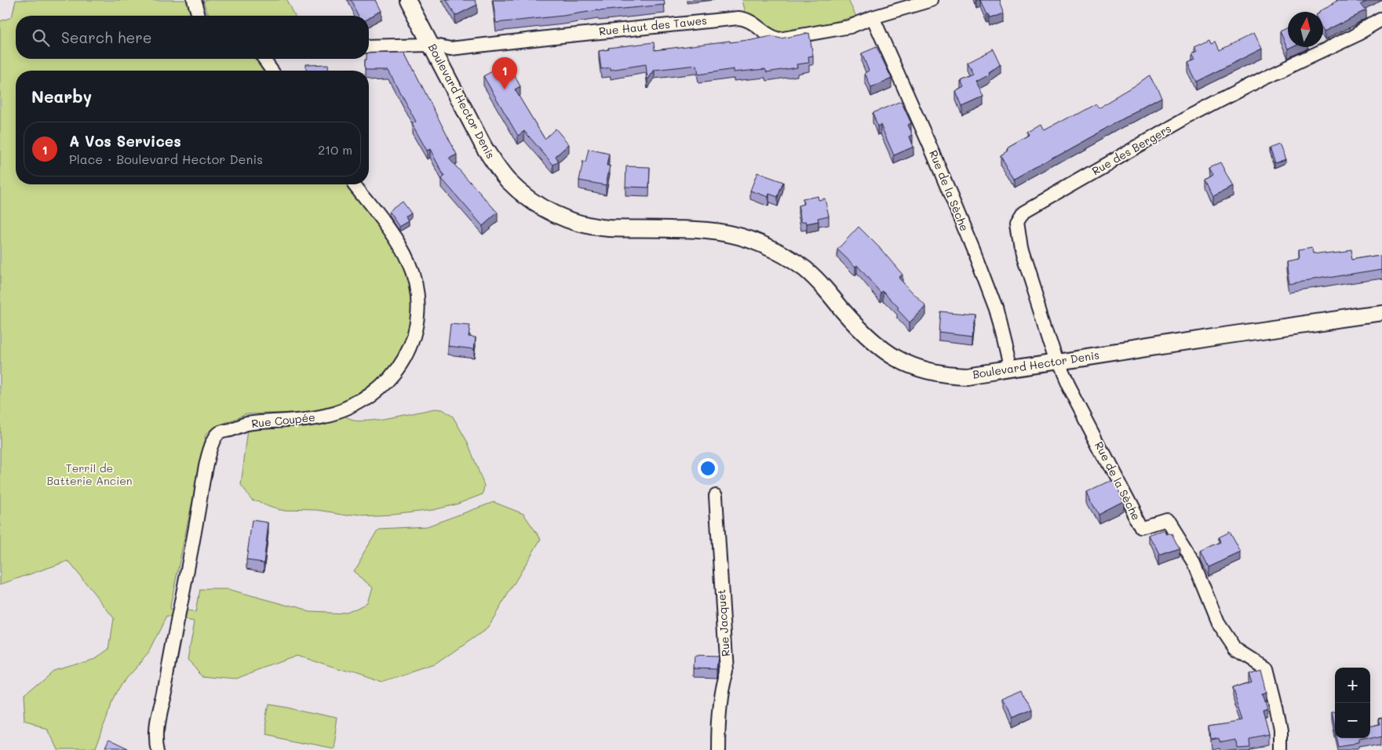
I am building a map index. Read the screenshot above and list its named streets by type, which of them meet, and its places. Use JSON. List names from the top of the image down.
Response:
{
  "streets": {
    "street": [
      "Rue Haut des Tawes",
      "Boulevard Hector Denis",
      "Rue des Bergers",
      "Rue de la Sèche",
      "Rue Coupée",
      "Rue Jacquet"
    ]
  },
  "crossings": [
    ["Rue Haut des Tawes", "Boulevard Hector Denis"],
    ["Rue Haut des Tawes", "Rue de la Sèche"],
    ["Boulevard Hector Denis", "Rue des Bergers"],
    ["Boulevard Hector Denis", "Rue de la Sèche"],
    ["Rue des Bergers", "Rue de la Sèche"]
  ],
  "parks": ["Terril de Batterie Ancien"],
  "north": "top",
  "page": {
    "search": "Search here",
    "pins": "1",
    "heading": "Nearby",
    "list": [
      {
        "mark": "1",
        "name": "A Vos Services",
        "note": "Place · Boulevard Hector Denis",
        "value": "210 m"
      }
    ],
    "map_buttons": ["+", "−"]
  }
}
